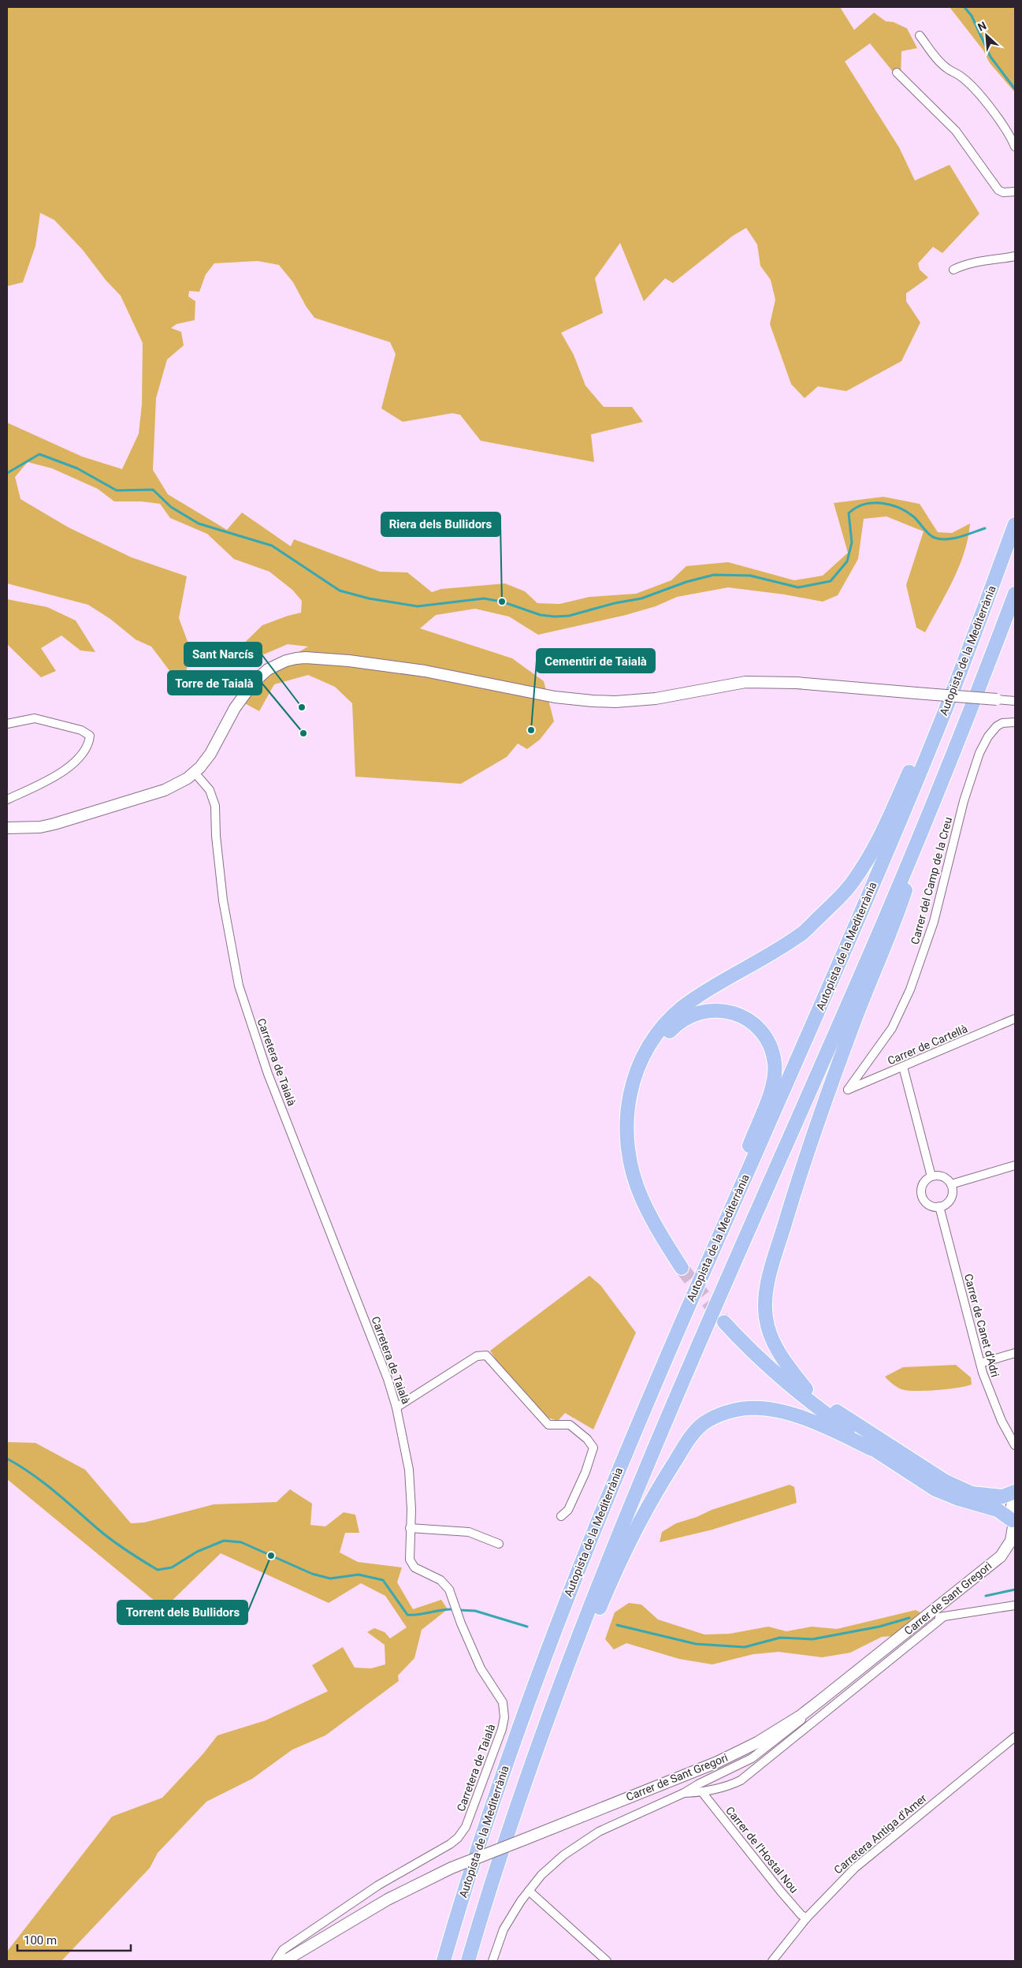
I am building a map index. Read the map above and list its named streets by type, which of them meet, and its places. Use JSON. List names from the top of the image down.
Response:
{
  "streets": {
    "highway": ["Autopista de la Mediterrània"],
    "street": [
      "Carrer del Camp de la Creu",
      "Carrer de Cartellà",
      "Carretera de Taialà",
      "Carrer de Canet d'Adri",
      "Carrer de Sant Gregori",
      "Carretera Antiga d'Amer",
      "Carrer de l'Hostal Nou"
    ]
  },
  "crossings": [
    ["Carrer del Camp de la Creu", "Carrer de Cartellà"],
    ["Carrer de Sant Gregori", "Carrer de l'Hostal Nou"],
    ["Carretera Antiga d'Amer", "Carrer de l'Hostal Nou"]
  ],
  "places": [
    "Riera dels Bullidors",
    "Sant Narcís",
    "Cementiri de Taialà",
    "Torre de Taialà",
    "Torrent dels Bullidors"
  ],
  "scale_bar": "100 m",
  "north": "top left"
}
